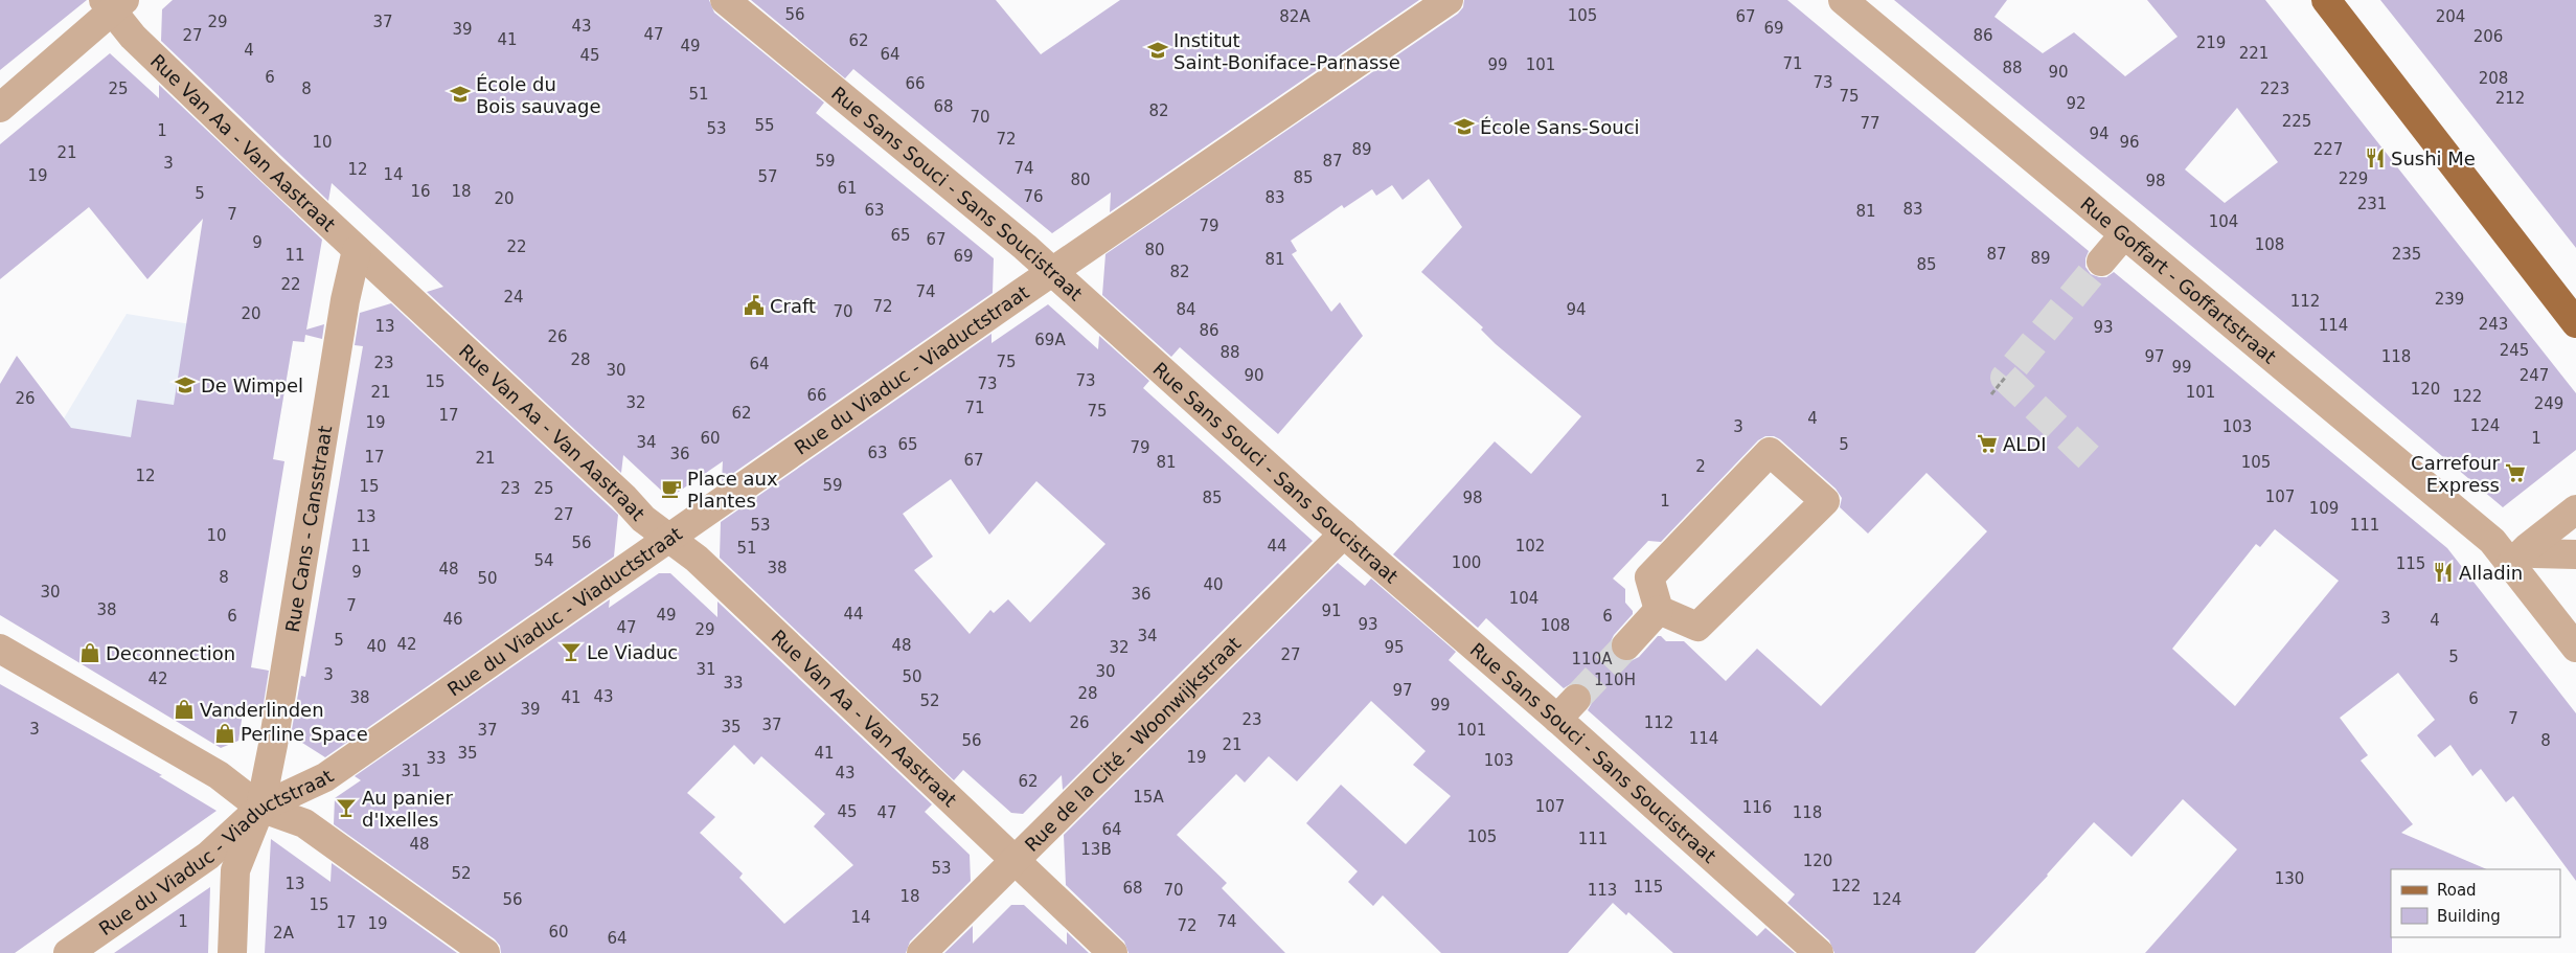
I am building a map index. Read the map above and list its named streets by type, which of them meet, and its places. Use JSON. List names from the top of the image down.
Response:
{
  "streets": {
    "street": [
      "Rue Van Aa - Van Aastraat",
      "Rue Sans Souci - Sans Soucistraat",
      "Rue Goffart - Goffartstraat",
      "Rue du Viaduc - Viaductstraat",
      "Rue Cans - Cansstraat",
      "Rue de la Cité - Woonwijkstraat"
    ]
  },
  "crossings": [
    ["Rue Van Aa - Van Aastraat", "Rue du Viaduc - Viaductstraat"],
    ["Rue Van Aa - Van Aastraat", "Rue Cans - Cansstraat"],
    ["Rue Van Aa - Van Aastraat", "Rue de la Cité - Woonwijkstraat"],
    ["Rue Sans Souci - Sans Soucistraat", "Rue du Viaduc - Viaductstraat"],
    ["Rue Sans Souci - Sans Soucistraat", "Rue de la Cité - Woonwijkstraat"],
    ["Rue du Viaduc - Viaductstraat", "Rue Cans - Cansstraat"]
  ],
  "places": {
    "school or university": [
      "Institut Saint-Boniface-Parnasse",
      "École du Bois sauvage",
      "École Sans-Souci",
      "De Wimpel"
    ],
    "restaurant": ["Sushi Me", "Alladin"],
    "public building": ["Craft"],
    "supermarket": ["ALDI", "Carrefour Express"],
    "cafe": ["Place aux Plantes"],
    "bar": ["Le Viaduc", "Au panier d'Ixelles"],
    "shop": ["Deconnection", "Vanderlinden", "Perline Space"]
  },
  "house_numbers": [
    "56",
    "105",
    "82A",
    "67",
    "204",
    "29",
    "37",
    "43",
    "69",
    "39",
    "47",
    "27",
    "86",
    "206",
    "41",
    "62",
    "219",
    "49",
    "4",
    "221",
    "64",
    "45",
    "71",
    "99",
    "101",
    "88",
    "90",
    "6",
    "208",
    "73",
    "66",
    "25",
    "8",
    "223",
    "51",
    "75",
    "212",
    "92",
    "68",
    "82",
    "70",
    "225",
    "77",
    "55",
    "53",
    "1",
    "94",
    "72",
    "10",
    "96",
    "89",
    "227",
    "21",
    "59",
    "87",
    "3",
    "74",
    "12",
    "14",
    "19",
    "57",
    "85",
    "229",
    "80",
    "98",
    "61",
    "16",
    "18",
    "5",
    "76",
    "83",
    "20",
    "231",
    "83",
    "63",
    "81",
    "7",
    "104",
    "79",
    "65",
    "67",
    "9",
    "108",
    "22",
    "80",
    "87",
    "235",
    "11",
    "69",
    "89",
    "81",
    "85",
    "82",
    "22",
    "74",
    "24",
    "239",
    "112",
    "72",
    "84",
    "94",
    "70",
    "20",
    "243",
    "114",
    "13",
    "93",
    "86",
    "26",
    "69A",
    "245",
    "88",
    "97",
    "118",
    "28",
    "75",
    "23",
    "64",
    "99",
    "30",
    "90",
    "247",
    "73",
    "15",
    "73",
    "120",
    "21",
    "101",
    "66",
    "122",
    "26",
    "32",
    "249",
    "71",
    "75",
    "62",
    "17",
    "4",
    "19",
    "124",
    "3",
    "103",
    "60",
    "1",
    "34",
    "65",
    "5",
    "79",
    "63",
    "36",
    "17",
    "21",
    "67",
    "81",
    "105",
    "2",
    "12",
    "59",
    "15",
    "23",
    "25",
    "107",
    "85",
    "98",
    "1",
    "109",
    "27",
    "13",
    "53",
    "111",
    "10",
    "56",
    "11",
    "44",
    "102",
    "51",
    "54",
    "100",
    "115",
    "38",
    "48",
    "9",
    "8",
    "50",
    "40",
    "30",
    "36",
    "104",
    "7",
    "38",
    "91",
    "44",
    "49",
    "6",
    "6",
    "3",
    "46",
    "4",
    "93",
    "108",
    "47",
    "29",
    "34",
    "5",
    "42",
    "48",
    "40",
    "32",
    "95",
    "27",
    "5",
    "110A",
    "31",
    "30",
    "3",
    "50",
    "42",
    "110H",
    "33",
    "97",
    "28",
    "43",
    "38",
    "41",
    "6",
    "52",
    "99",
    "39",
    "7",
    "23",
    "26",
    "112",
    "37",
    "35",
    "3",
    "37",
    "101",
    "114",
    "56",
    "8",
    "21",
    "35",
    "41",
    "19",
    "33",
    "103",
    "31",
    "43",
    "62",
    "15A",
    "107",
    "116",
    "45",
    "47",
    "118",
    "64",
    "105",
    "111",
    "48",
    "13B",
    "120",
    "53",
    "52",
    "130",
    "13",
    "122",
    "115",
    "68",
    "70",
    "113",
    "18",
    "56",
    "124",
    "15",
    "14",
    "1",
    "74",
    "17",
    "19",
    "72",
    "60",
    "2A",
    "64"
  ],
  "legend": ["Road", "Building"]
}
